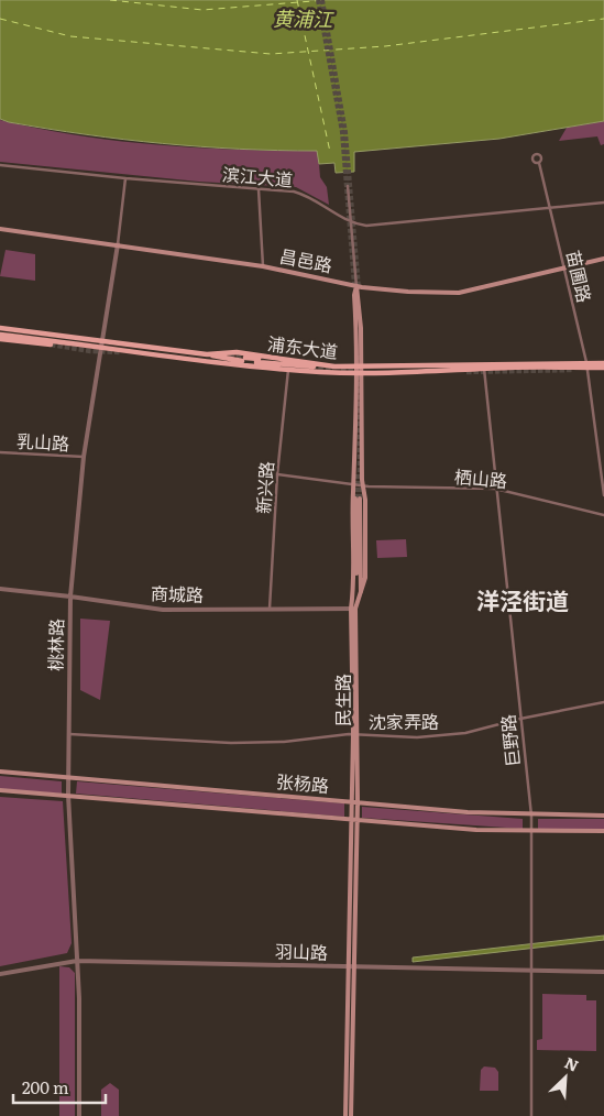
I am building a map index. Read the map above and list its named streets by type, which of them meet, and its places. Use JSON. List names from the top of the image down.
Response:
{
  "streets": {
    "main road": [
      "昌邑路",
      "浦东大道",
      "民生路",
      "张杨路"
    ],
    "street": [
      "滨江大道",
      "苗圃路",
      "乳山路",
      "栖山路",
      "新兴路",
      "商城路",
      "桃林路",
      "沈家弄路",
      "巨野路",
      "羽山路"
    ]
  },
  "crossings": [
    ["滨江大道", "苗圃路"],
    ["滨江大道", "桃林路"],
    ["滨江大道", "民生路"],
    ["昌邑路", "苗圃路"],
    ["昌邑路", "桃林路"],
    ["昌邑路", "民生路"],
    ["苗圃路", "浦东大道"],
    ["浦东大道", "新兴路"],
    ["浦东大道", "桃林路"],
    ["浦东大道", "民生路"],
    ["浦东大道", "巨野路"],
    ["乳山路", "桃林路"],
    ["栖山路", "民生路"],
    ["栖山路", "巨野路"],
    ["新兴路", "商城路"],
    ["商城路", "桃林路"],
    ["商城路", "民生路"],
    ["桃林路", "沈家弄路"],
    ["桃林路", "张杨路"],
    ["桃林路", "羽山路"],
    ["民生路", "沈家弄路"],
    ["民生路", "张杨路"],
    ["民生路", "羽山路"],
    ["沈家弄路", "巨野路"],
    ["巨野路", "张杨路"],
    ["巨野路", "羽山路"]
  ],
  "districts": ["洋泾街道"],
  "water": ["黄浦江"],
  "scale_bar": "200 m",
  "north": "top right"
}
